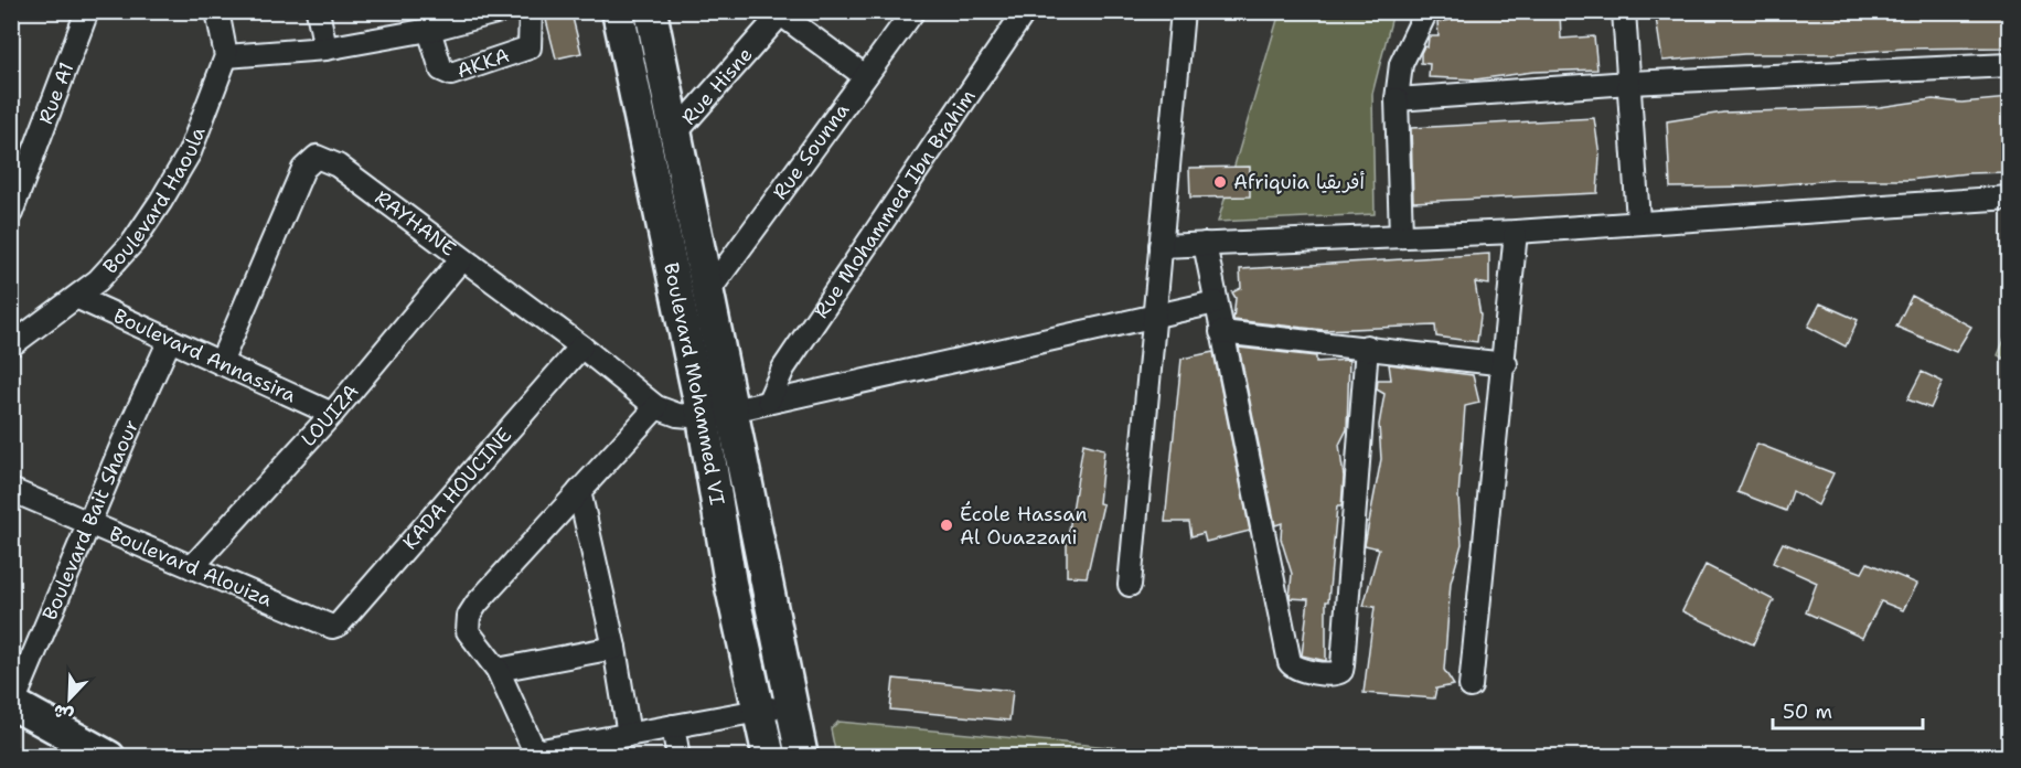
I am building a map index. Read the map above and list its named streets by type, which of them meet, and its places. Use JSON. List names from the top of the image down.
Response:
{
  "streets": {
    "main road": ["Boulevard Mohammed VI"],
    "street": [
      "AKKA",
      "Rue Hisne",
      "Rue A1",
      "Rue Sounna",
      "Boulevard Haoula",
      "Rue Mohammed Ibn Brahim",
      "RAYHANE",
      "Boulevard Annassira",
      "LOUIZA",
      "KADA HOUCINE",
      "Boulevard Bait Shaour",
      "Boulevard Alouiza"
    ]
  },
  "crossings": [
    ["Rue Hisne", "Boulevard Mohammed VI"],
    ["Rue Sounna", "Boulevard Mohammed VI"],
    ["Boulevard Haoula", "Boulevard Annassira"],
    ["RAYHANE", "Boulevard Annassira"],
    ["RAYHANE", "Boulevard Mohammed VI"],
    ["RAYHANE", "LOUIZA"],
    ["RAYHANE", "KADA HOUCINE"],
    ["Boulevard Annassira", "LOUIZA"],
    ["Boulevard Annassira", "Boulevard Bait Shaour"],
    ["LOUIZA", "Boulevard Alouiza"],
    ["KADA HOUCINE", "Boulevard Alouiza"],
    ["Boulevard Bait Shaour", "Boulevard Alouiza"]
  ],
  "places": ["Afriquia أفريقيا", "École Hassan Al Ouazzani"],
  "scale_bar": "50 m",
  "north": "bottom left"
}
